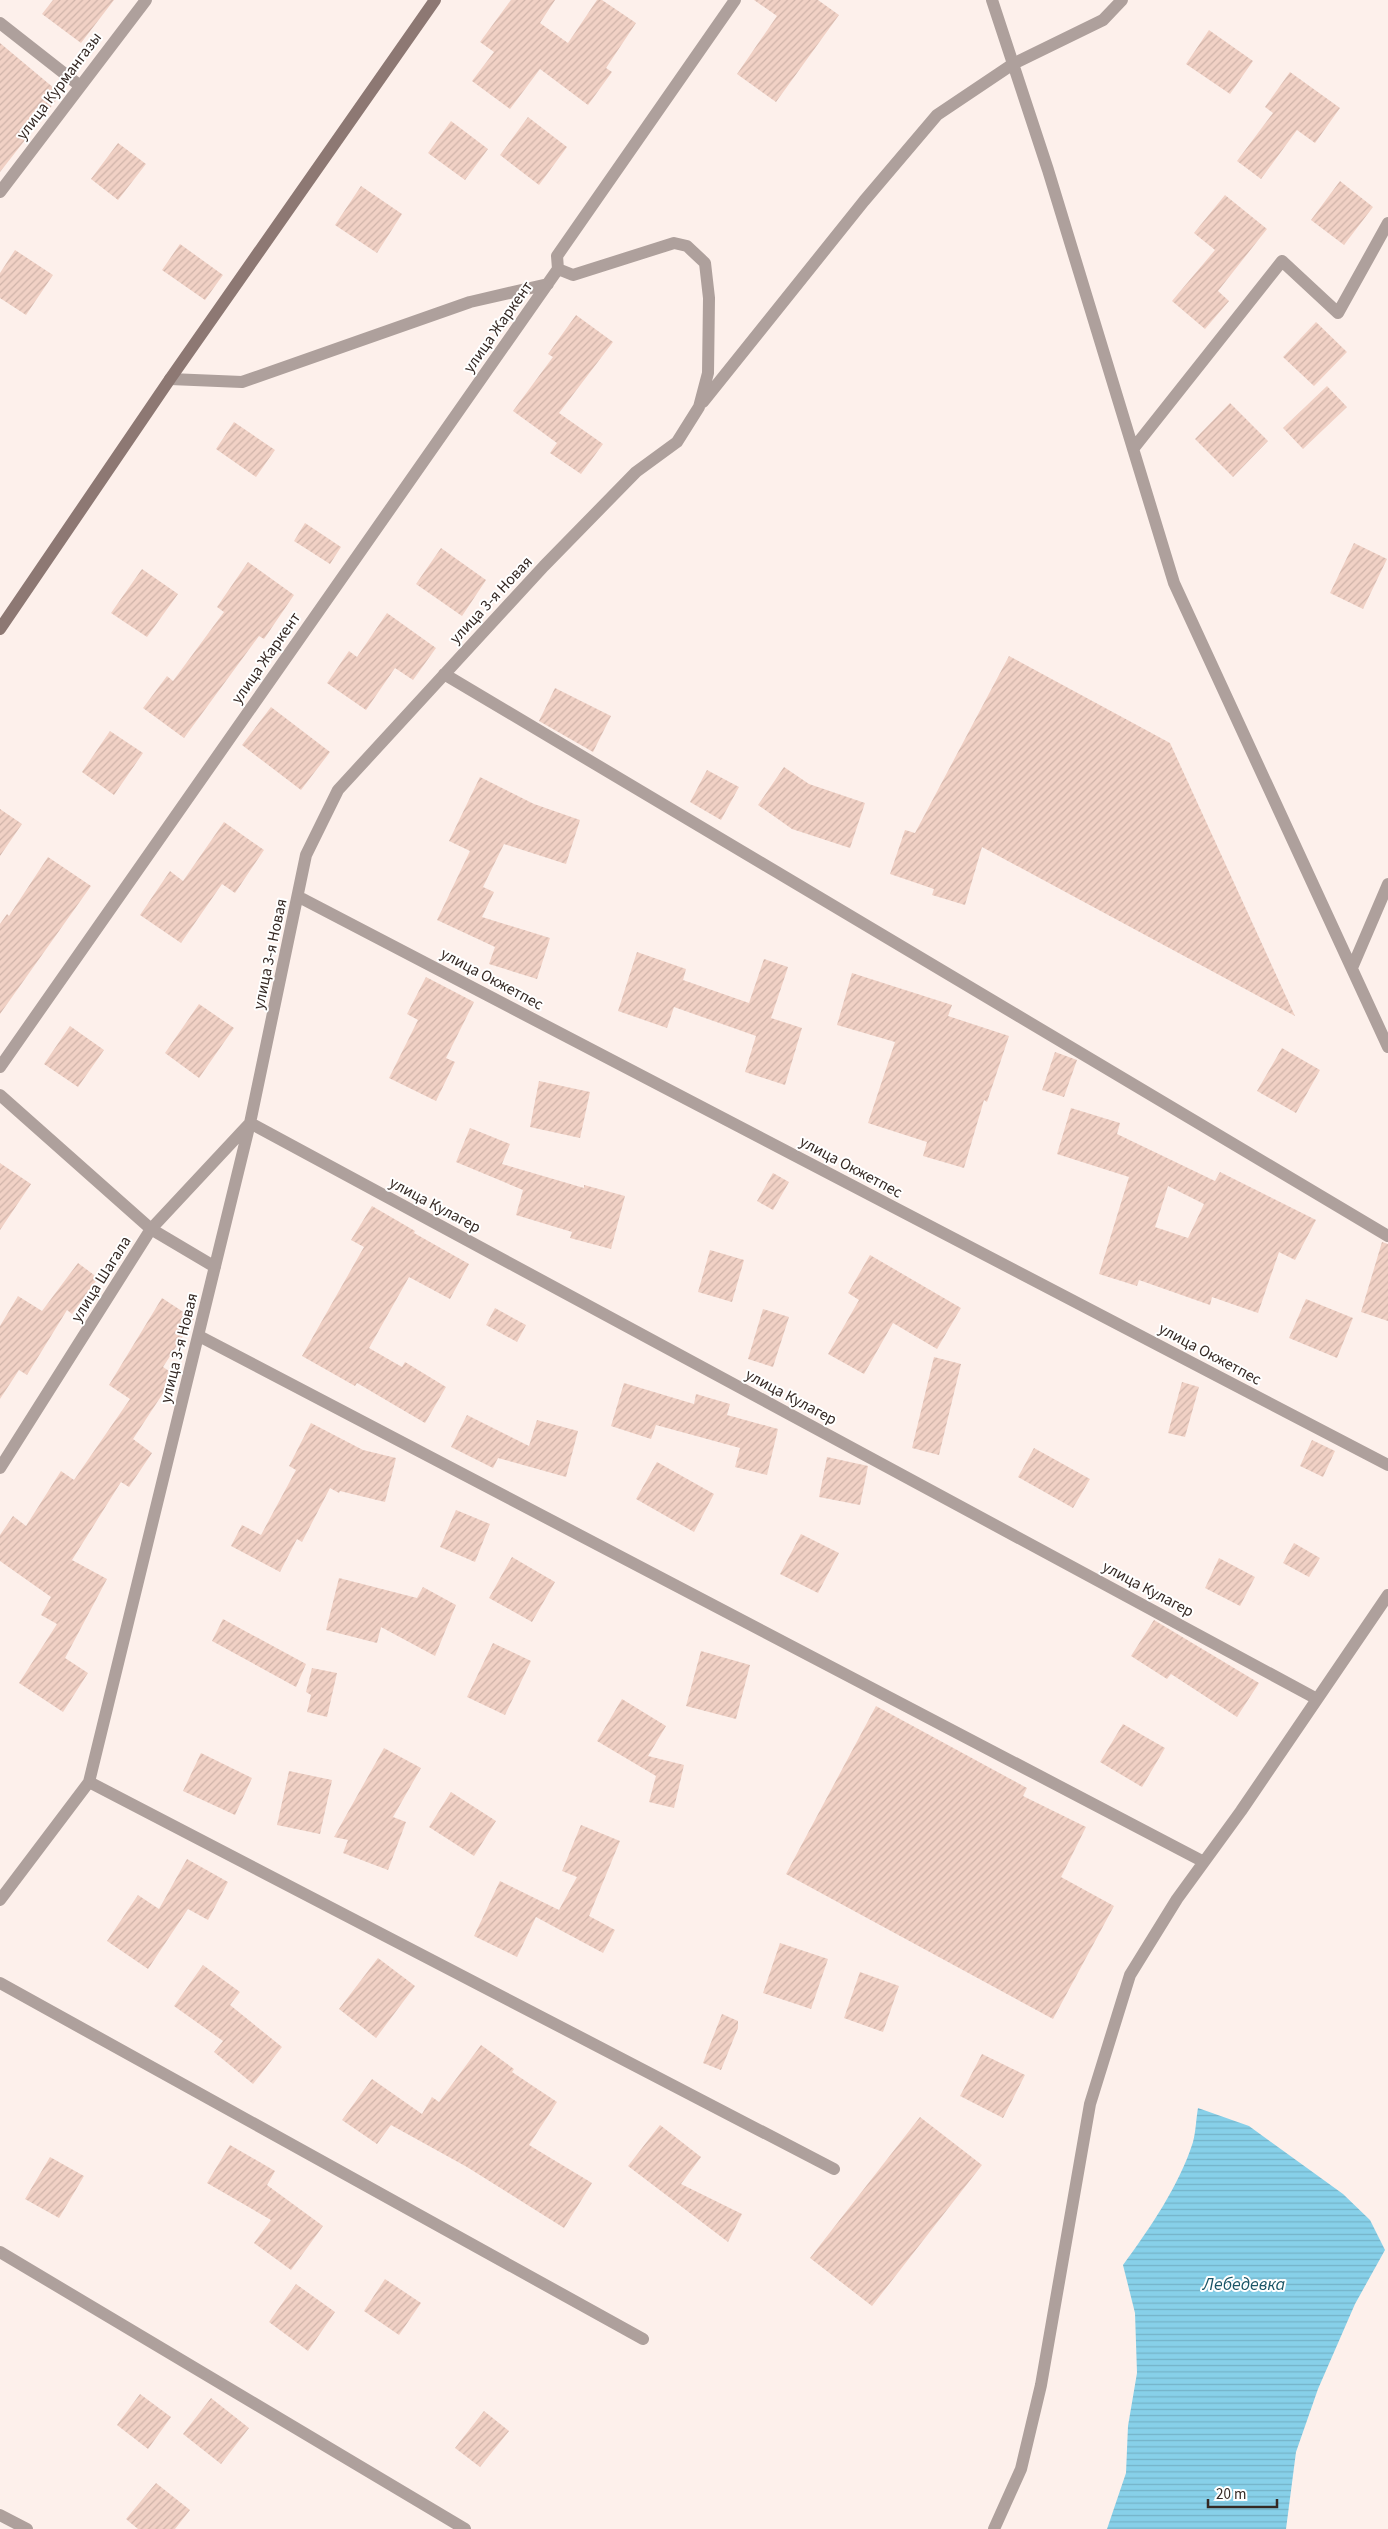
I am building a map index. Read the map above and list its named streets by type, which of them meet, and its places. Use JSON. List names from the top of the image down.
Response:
{
  "streets": {
    "street": [
      "улица Курмангазы",
      "улица Жаркент",
      "улица 3-я Новая",
      "улица Окжетпес",
      "улица Кулагер",
      "улица Шагала"
    ]
  },
  "crossings": [
    ["улица Жаркент", "улица 3-я Новая"],
    ["улица 3-я Новая", "улица Окжетпес"],
    ["улица 3-я Новая", "улица Кулагер"],
    ["улица 3-я Новая", "улица Шагала"],
    ["улица Кулагер", "улица Шагала"]
  ],
  "water": ["Лебедевка"],
  "scale_bar": "20 m"
}
